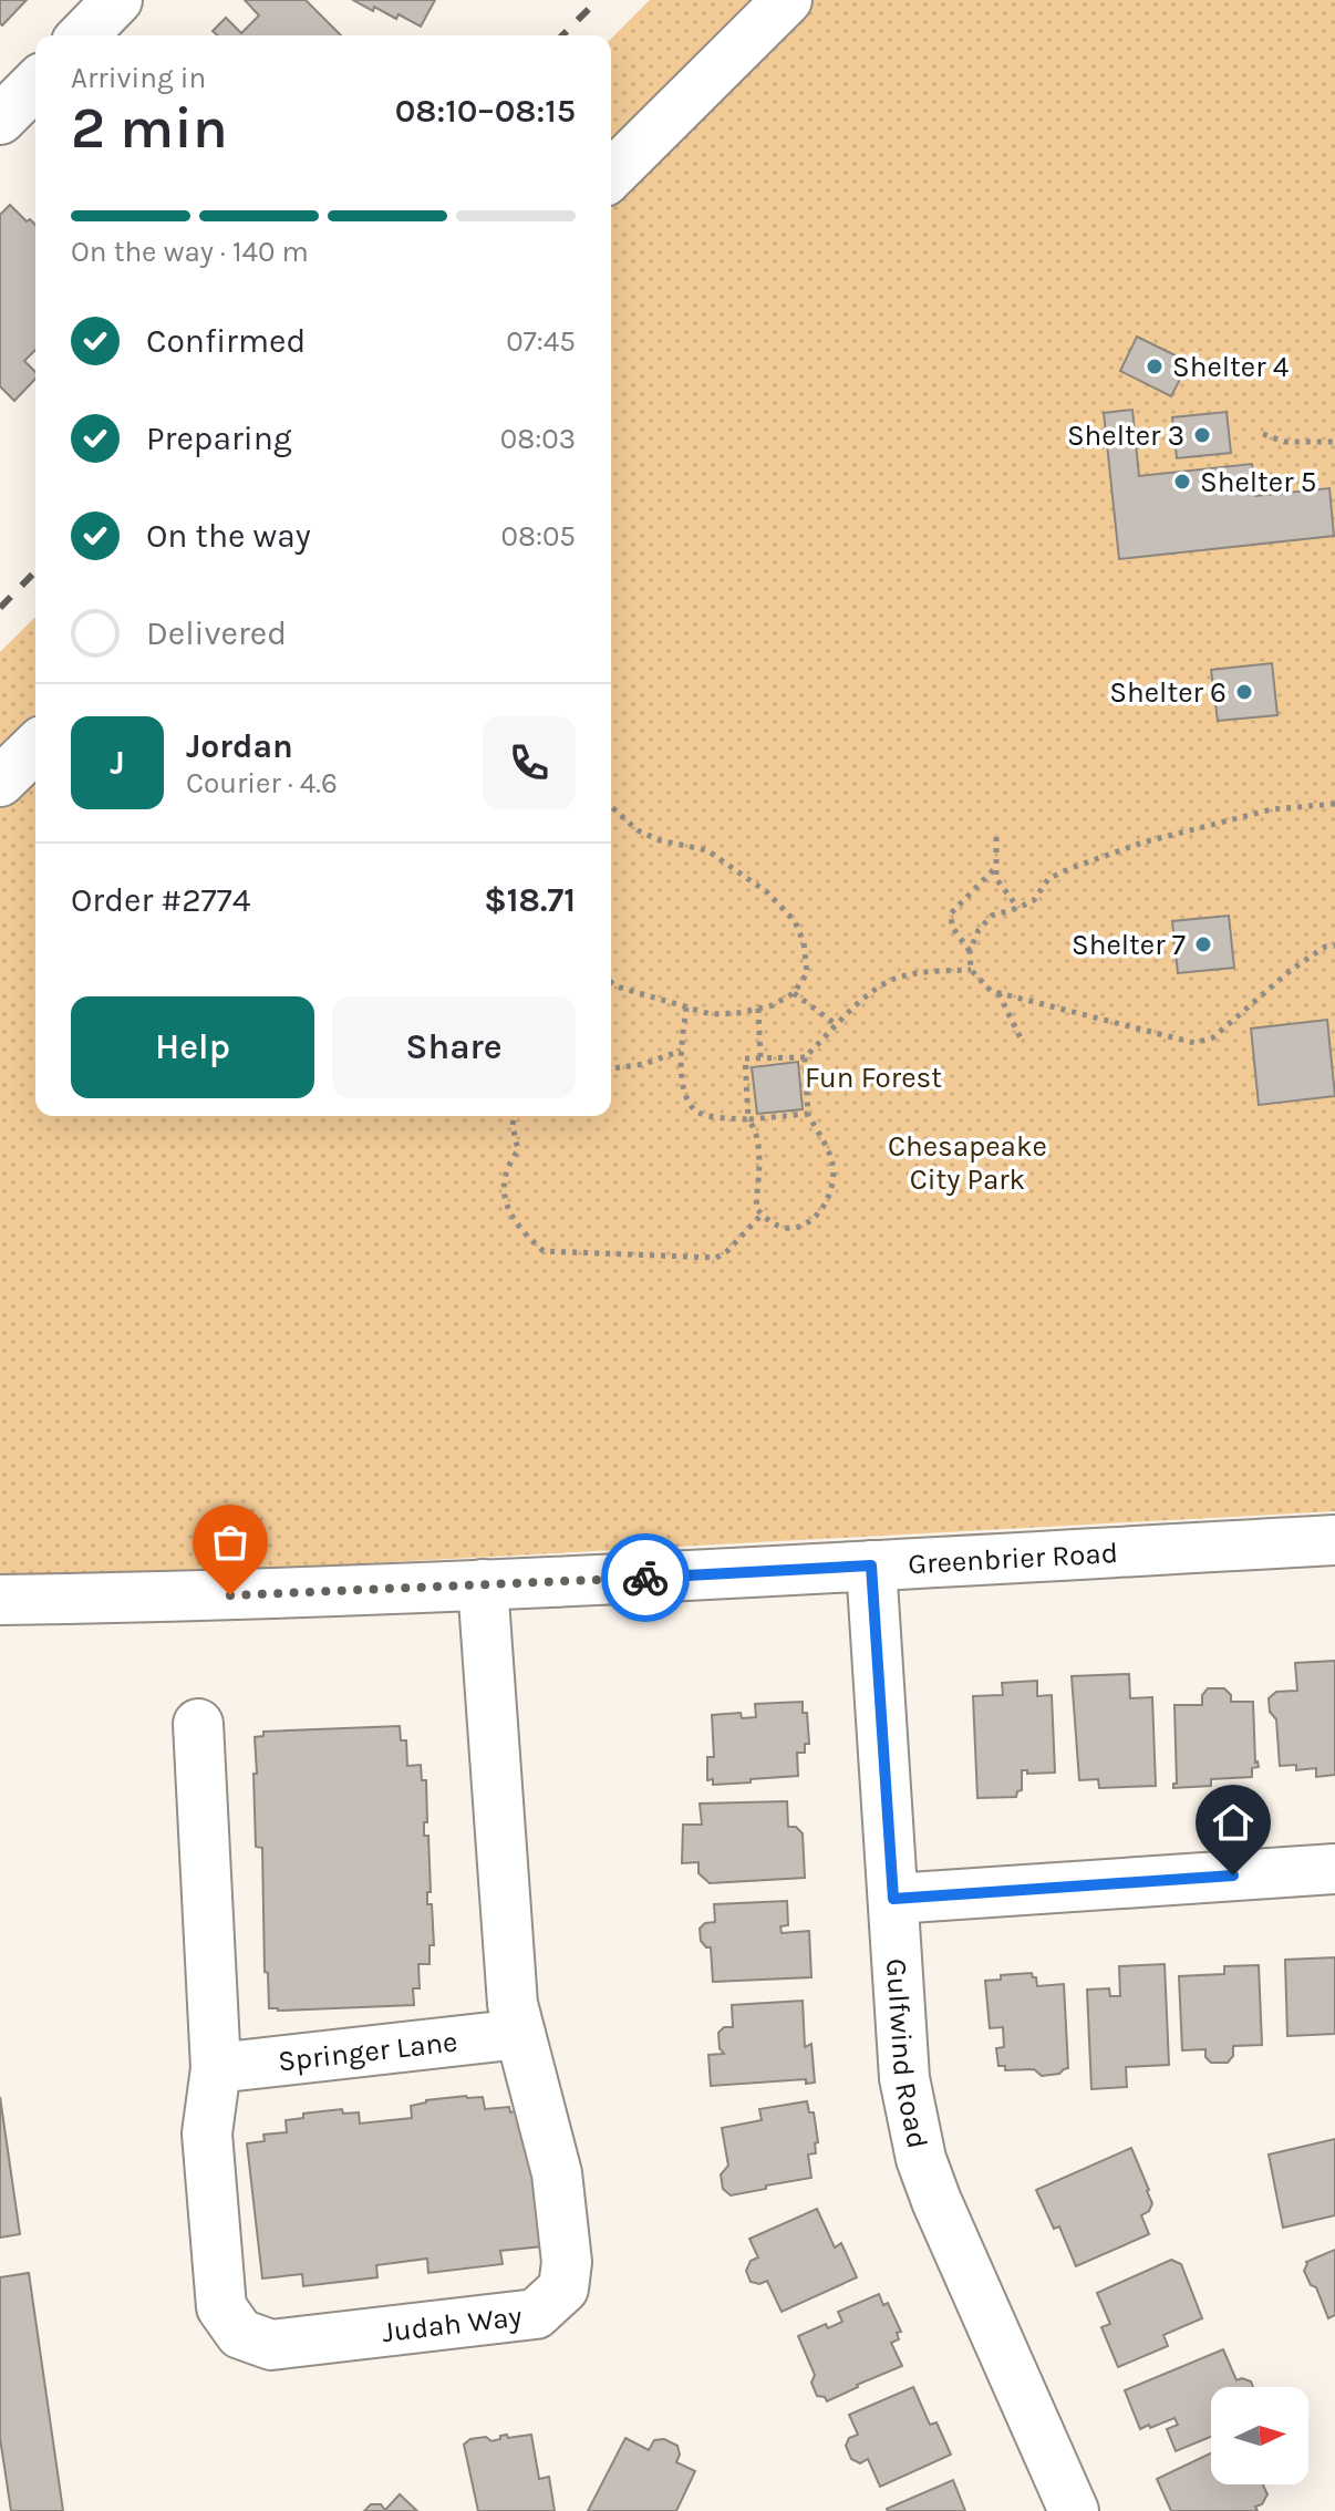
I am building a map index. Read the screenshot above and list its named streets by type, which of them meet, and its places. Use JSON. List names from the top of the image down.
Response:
{
  "streets": {
    "street": [
      "Greenbrier Road",
      "Springer Lane",
      "Gulfwind Road",
      "Judah Way"
    ]
  },
  "crossings": [
    ["Greenbrier Road", "Gulfwind Road"],
    ["Greenbrier Road", "Judah Way"],
    ["Springer Lane", "Judah Way"]
  ],
  "parks": ["Fun Forest", "Chesapeake City Park"],
  "places": [
    "Shelter 4",
    "Shelter 3",
    "Shelter 5",
    "Shelter 6",
    "Shelter 7"
  ],
  "north": "right",
  "page": {
    "heading": ["2 min", "Arriving in", "08:10–08:15"],
    "panel": [
      "Jordan",
      "Courier · 4.6",
      "Order #2774",
      "$18.71"
    ],
    "bar": "On the way · 140 m",
    "list": [
      ["Confirmed", "07:45"],
      ["Preparing", "08:03"],
      ["On the way", "08:05"],
      "Delivered"
    ],
    "round": "J",
    "buttons": ["Help", "Share"]
  }
}
